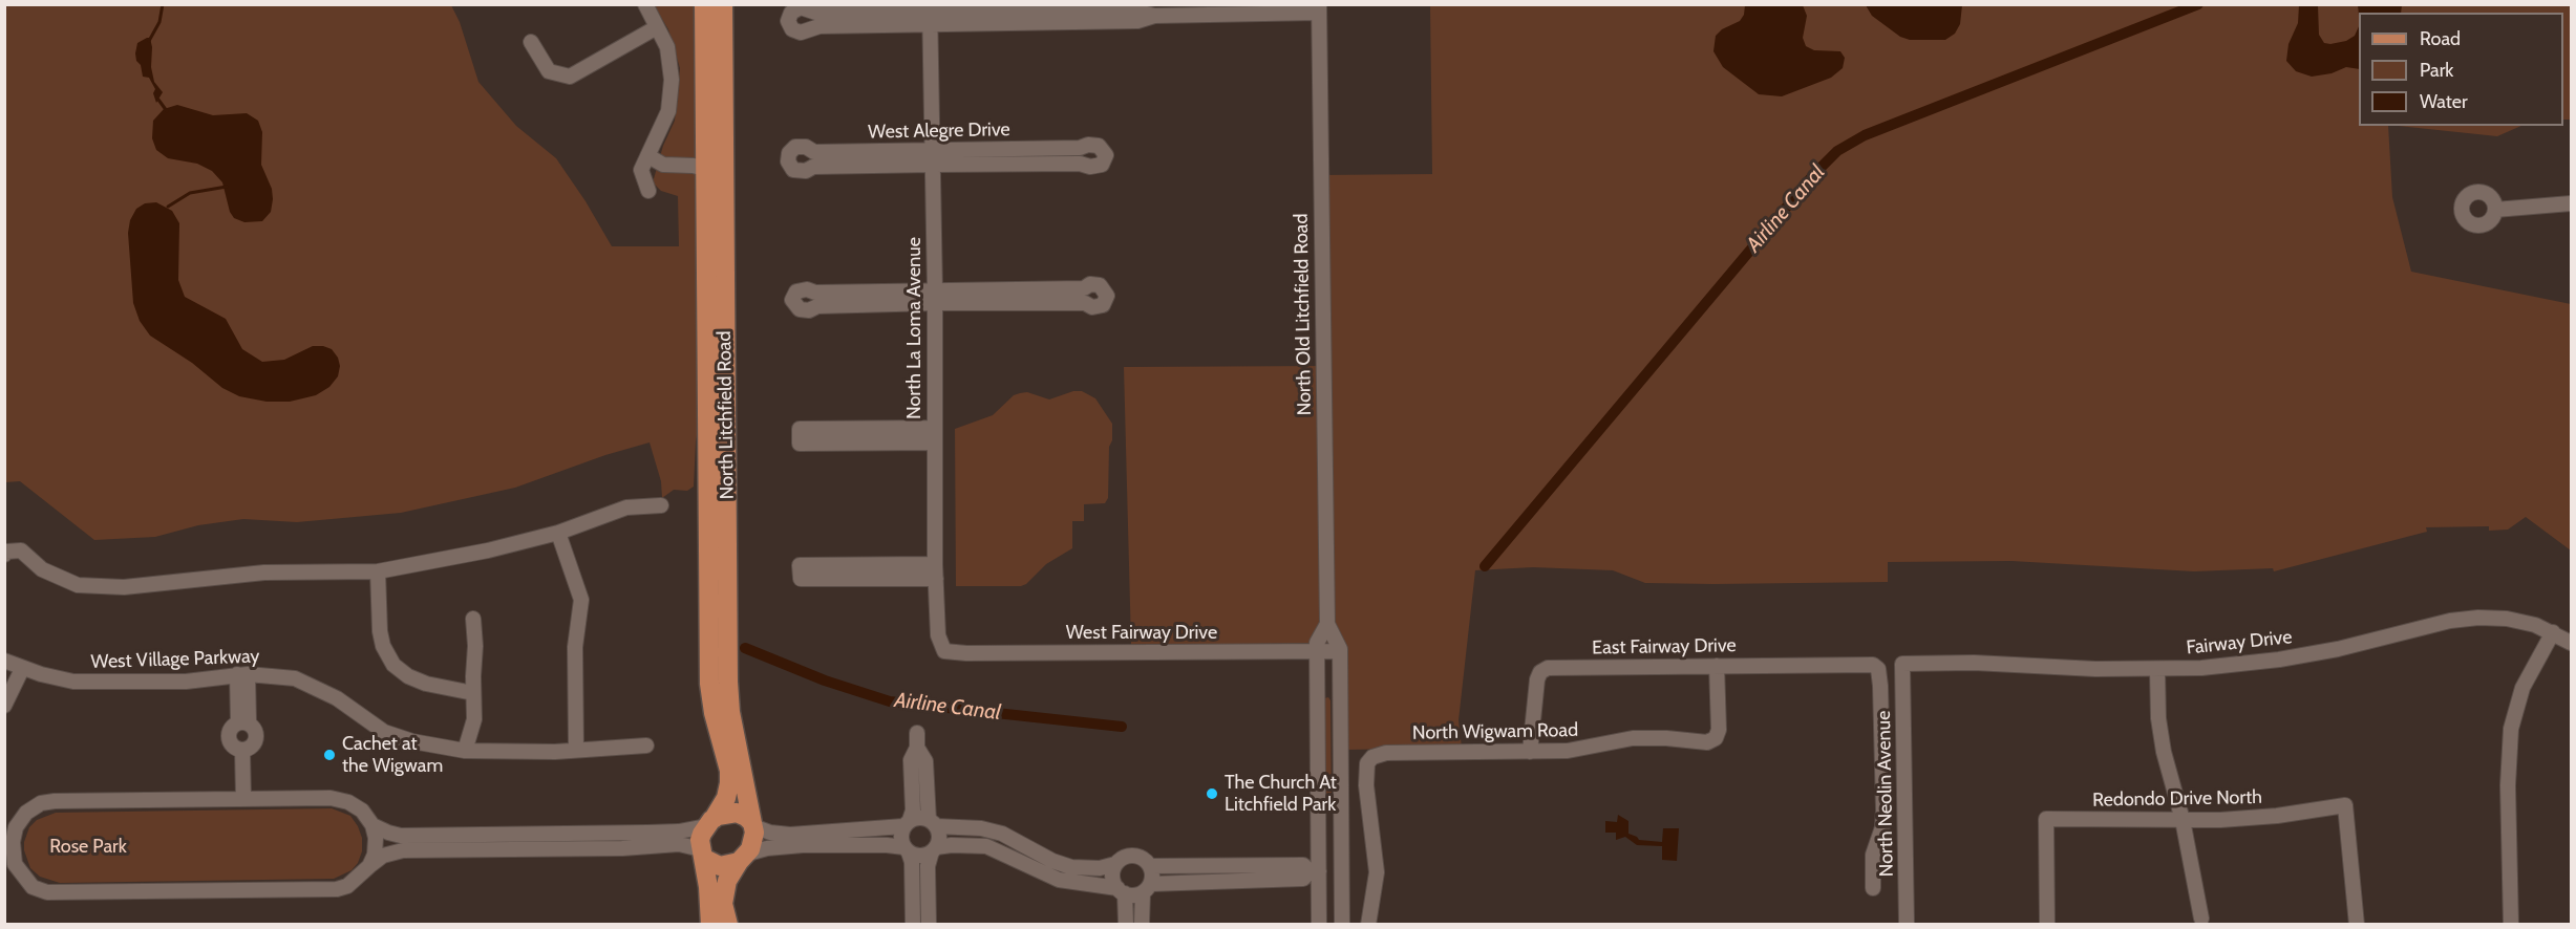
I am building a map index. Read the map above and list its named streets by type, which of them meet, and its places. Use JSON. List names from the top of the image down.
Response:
{
  "streets": {
    "main road": ["North Litchfield Road"],
    "street": [
      "West Alegre Drive",
      "North Old Litchfield Road",
      "North La Loma Avenue",
      "West Fairway Drive",
      "Fairway Drive",
      "East Fairway Drive",
      "West Village Parkway",
      "North Wigwam Road",
      "North Neolin Avenue",
      "Redondo Drive North"
    ]
  },
  "crossings": [
    ["West Alegre Drive", "North La Loma Avenue"],
    ["North Old Litchfield Road", "West Fairway Drive"],
    ["North La Loma Avenue", "West Fairway Drive"],
    ["Fairway Drive", "North Neolin Avenue"],
    ["East Fairway Drive", "North Wigwam Road"]
  ],
  "water": ["Airline Canal"],
  "parks": ["Rose Park"],
  "places": ["Cachet at the Wigwam", "The Church At Litchfield Park"],
  "legend": ["Road", "Park", "Water"]
}
